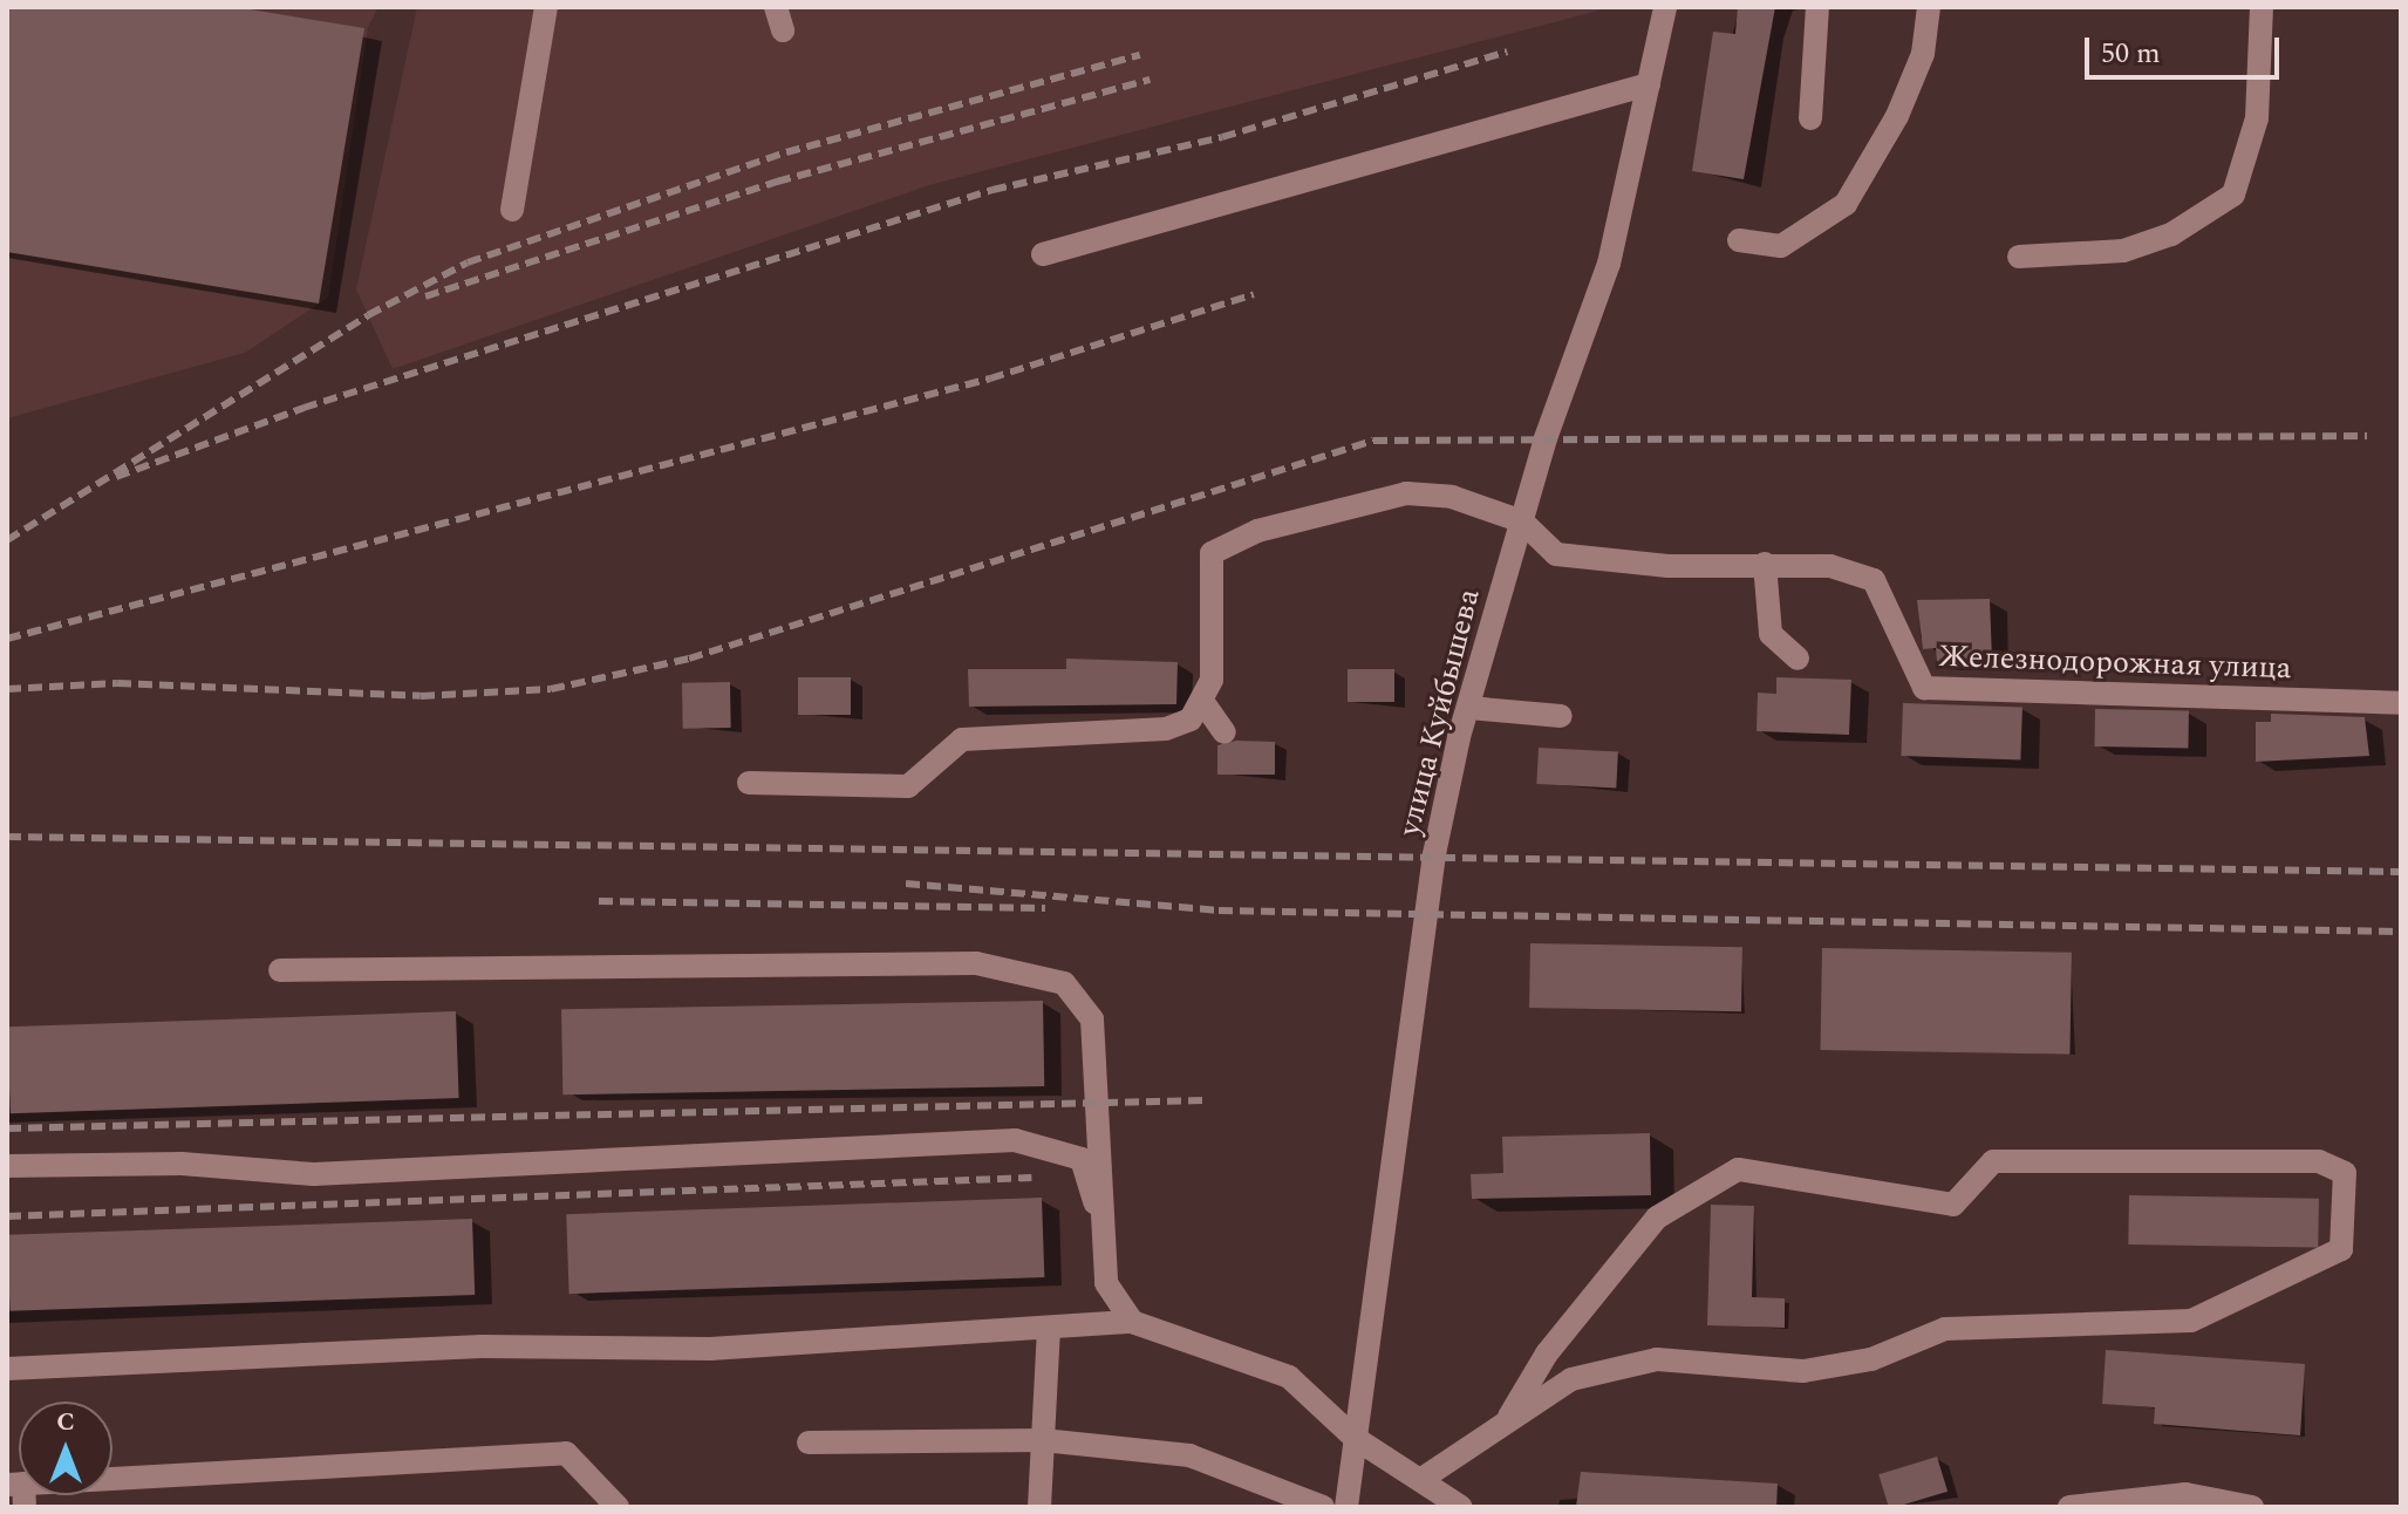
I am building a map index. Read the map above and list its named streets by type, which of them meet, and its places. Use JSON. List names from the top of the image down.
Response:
{
  "streets": {
    "street": ["Железнодорожная улица", "улица Куйбышева"]
  },
  "crossings": [
    ["Железнодорожная улица", "улица Куйбышева"]
  ],
  "scale_bar": "50 m",
  "north": "top"
}
